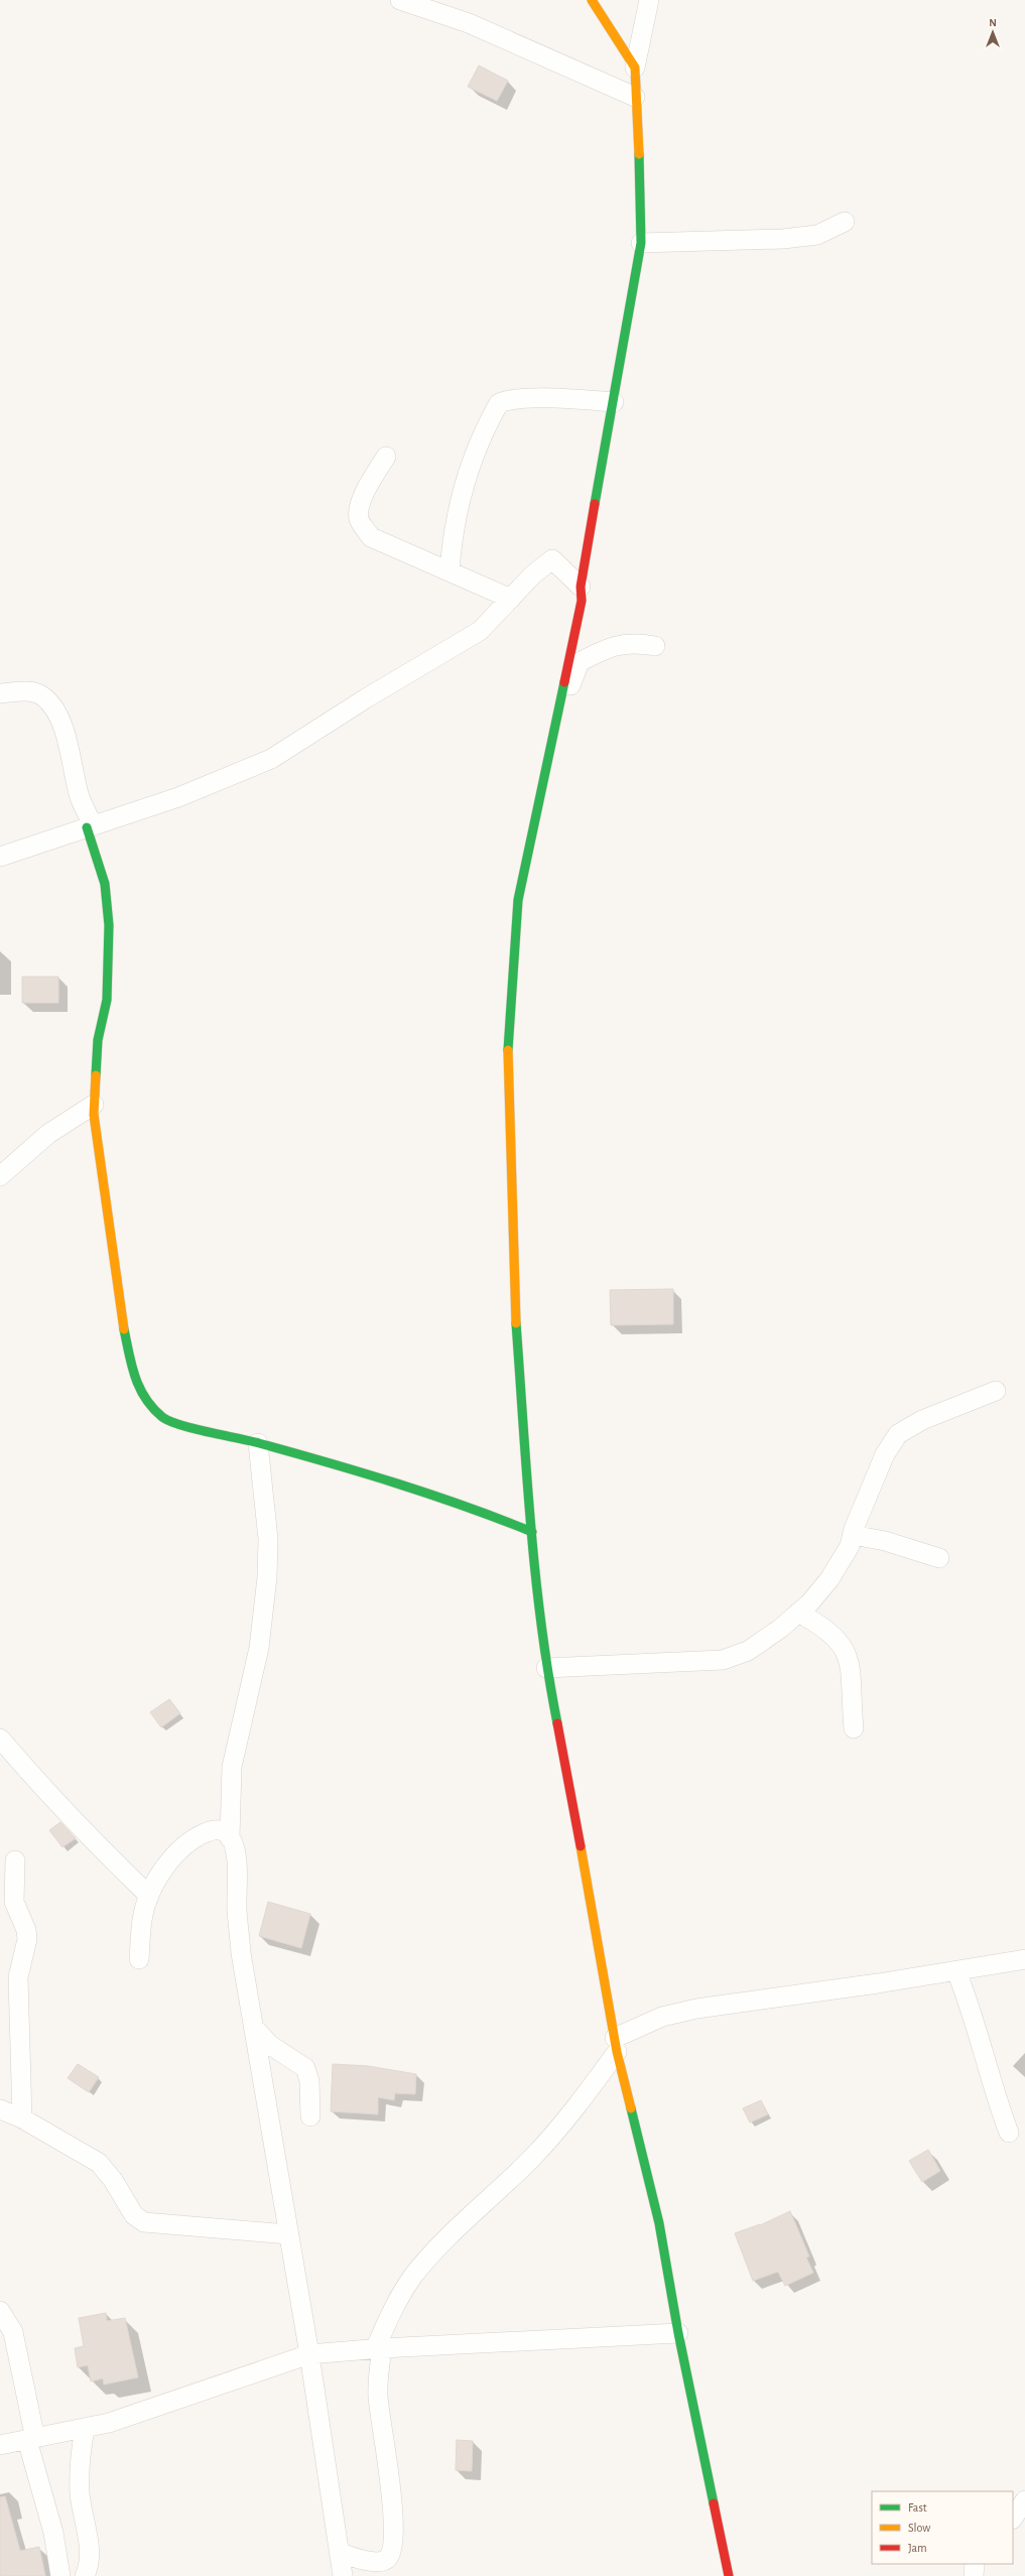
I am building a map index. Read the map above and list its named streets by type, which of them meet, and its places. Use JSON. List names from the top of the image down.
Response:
{
  "legend": ["Fast", "Slow", "Jam"],
  "north": "top"
}
